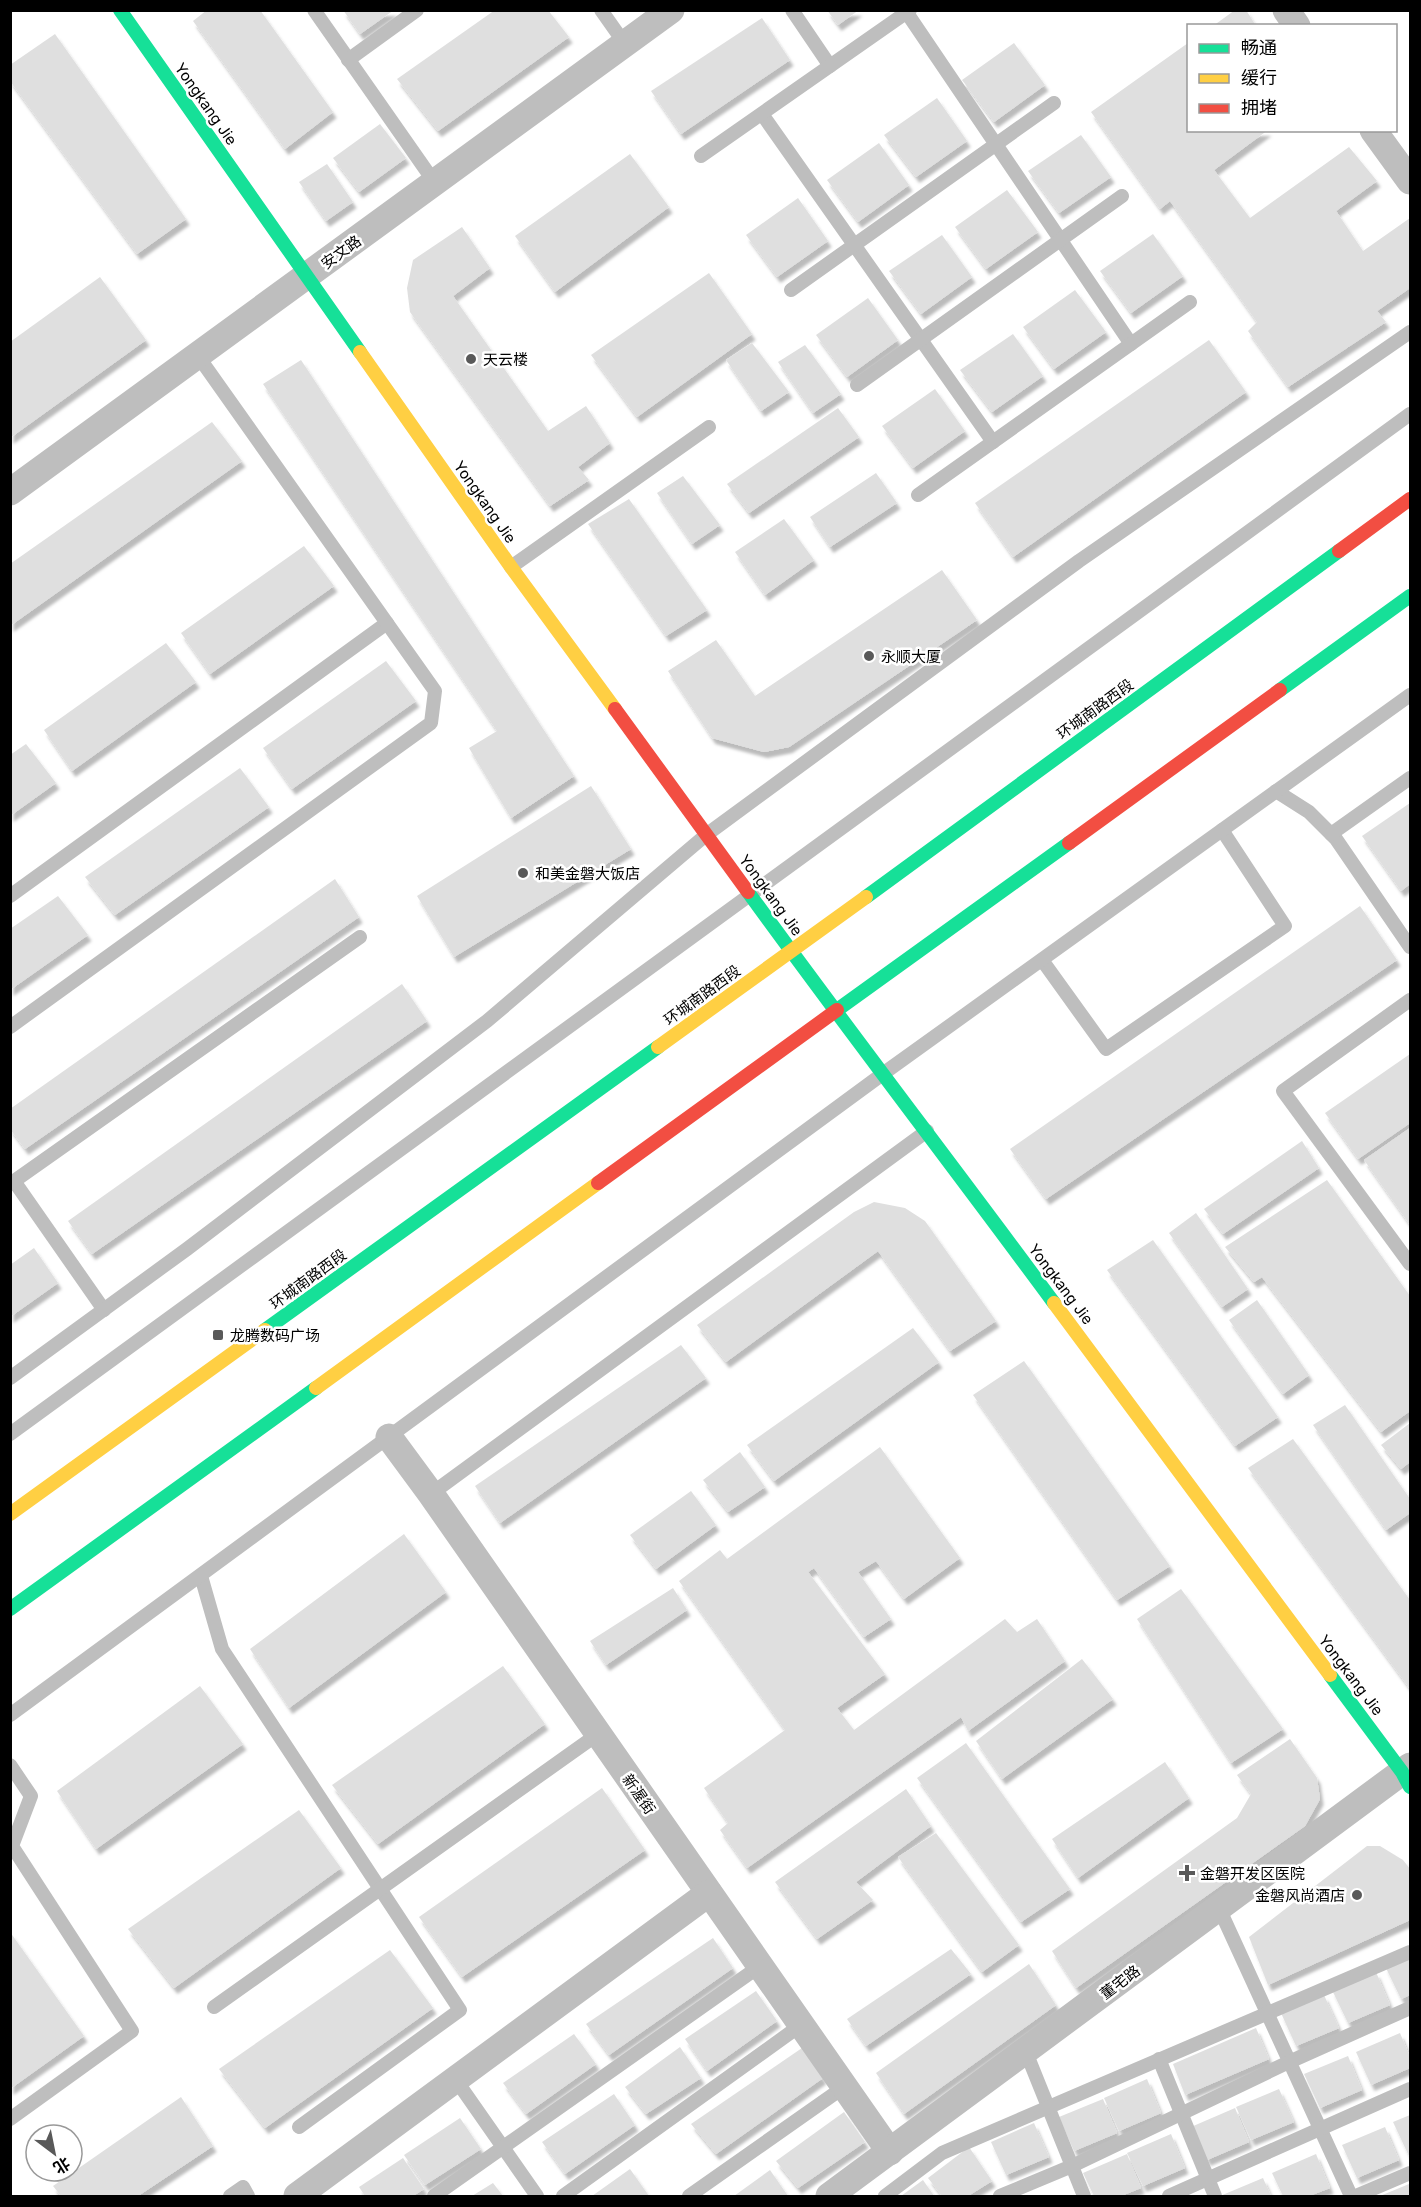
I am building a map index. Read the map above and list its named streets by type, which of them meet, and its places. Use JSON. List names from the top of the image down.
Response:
{
  "streets": {
    "main road": ["Yongkang Jie", "环城南路西段"],
    "street": ["安文路", "新渥街", "董宅路"]
  },
  "crossings": [
    ["Yongkang Jie", "安文路"],
    ["Yongkang Jie", "环城南路西段"],
    ["Yongkang Jie", "董宅路"],
    ["新渥街", "董宅路"]
  ],
  "places": {
    "other": [
      "天云楼",
      "永顺大厦",
      "和美金磐大饭店",
      "金磐风尚酒店"
    ],
    "transit": ["龙腾数码广场"],
    "health": ["金磐开发区医院"]
  },
  "legend": ["畅通", "缓行", "拥堵"],
  "north": "bottom right"
}
